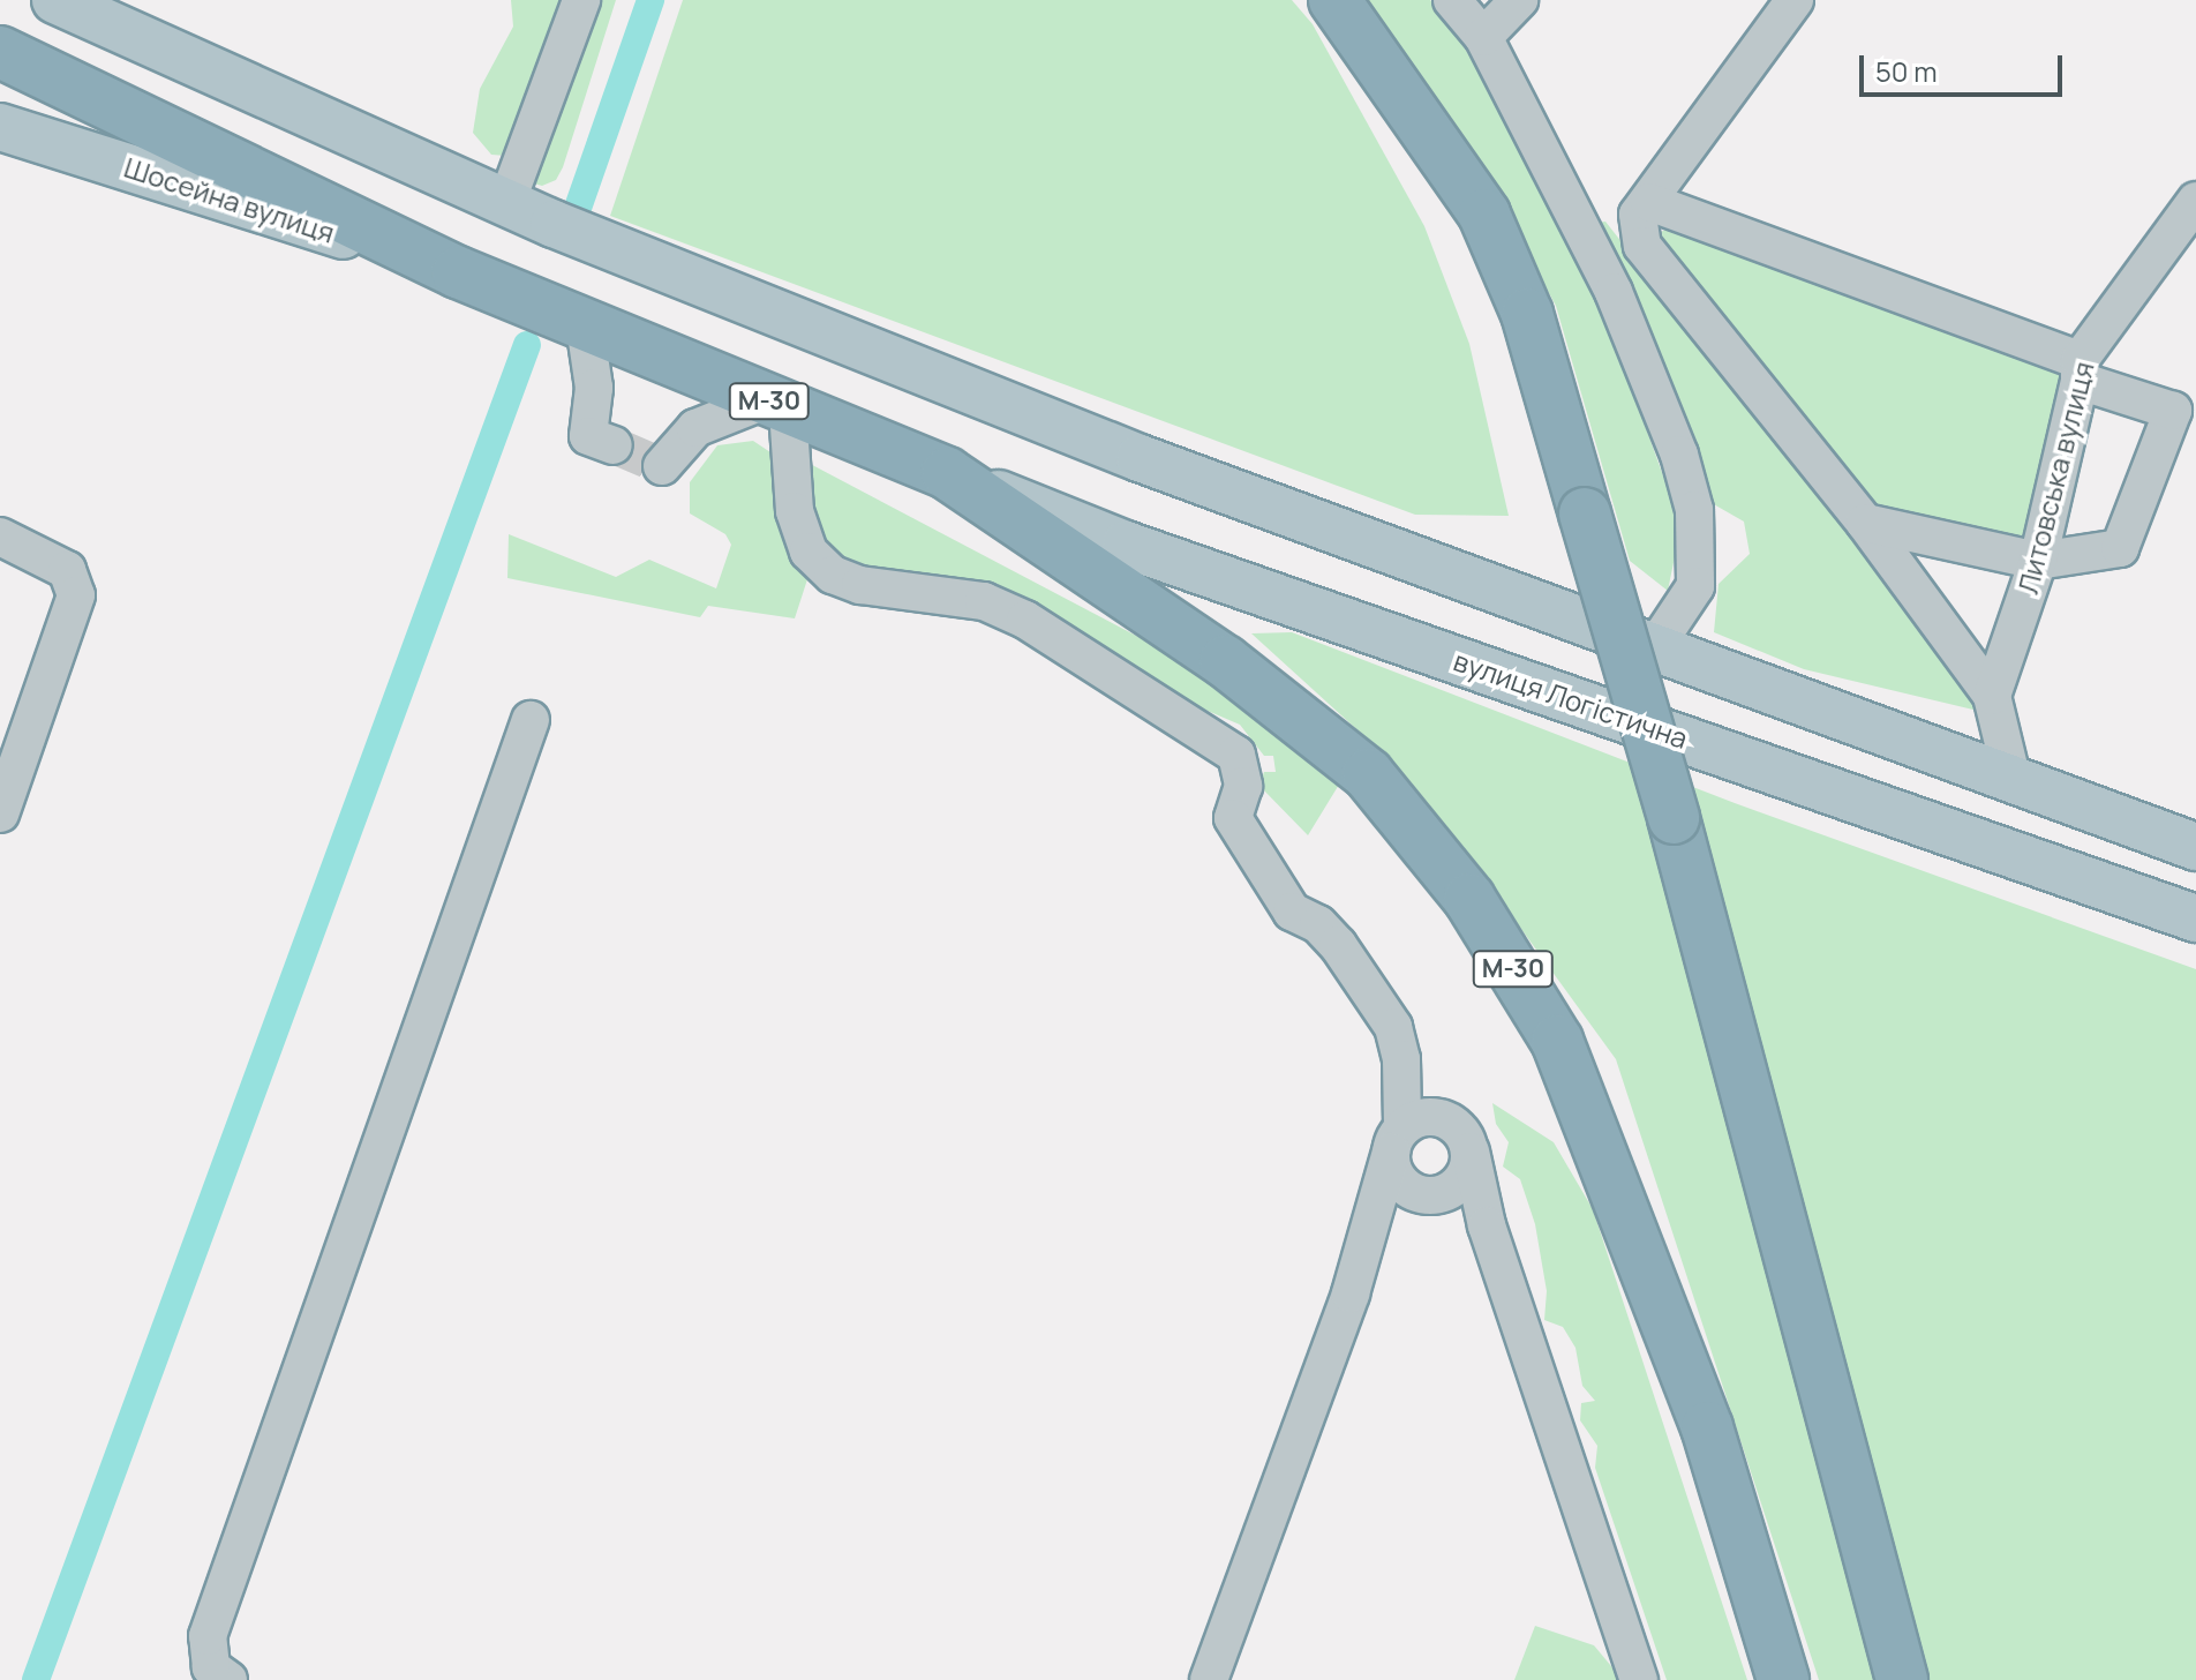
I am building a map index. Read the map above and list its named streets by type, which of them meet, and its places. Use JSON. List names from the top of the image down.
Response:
{
  "streets": {
    "highway": ["М-30"],
    "main road": ["Шосейна вулиця", "вулиця Логістична"],
    "street": ["Литовська вулиця"]
  },
  "crossings": [
    ["Шосейна вулиця", "М-30"],
    ["М-30", "вулиця Логістична"]
  ],
  "scale_bar": "50 m"
}
